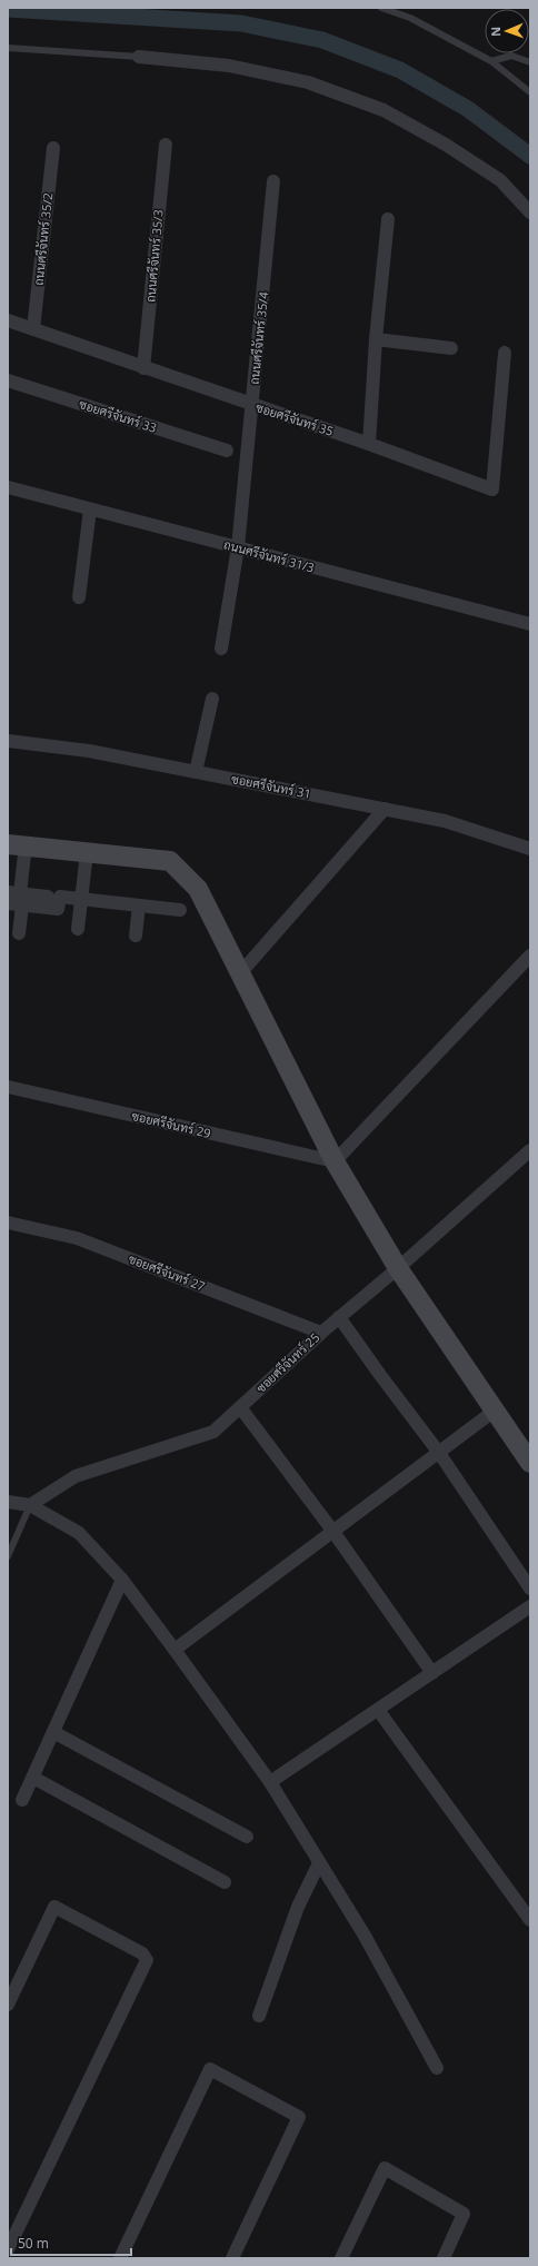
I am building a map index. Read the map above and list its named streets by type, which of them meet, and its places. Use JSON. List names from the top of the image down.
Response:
{
  "streets": {
    "street": [
      "ถนนศรีจันทร์ 35/2",
      "ถนนศรีจันทร์ 35/3",
      "ถนนศรีจันทร์ 35/4",
      "ซอยศรีจันทร์ 33",
      "ซอยศรีจันทร์ 35",
      "ถนนศรีจันทร์ 31/3",
      "ซอยศรีจันทร์ 31",
      "ซอยศรีจันทร์ 29",
      "ซอยศรีจันทร์ 27",
      "ซอยศรีจันทร์ 25"
    ]
  },
  "crossings": [
    ["ถนนศรีจันทร์ 35/2", "ซอยศรีจันทร์ 35"],
    ["ถนนศรีจันทร์ 35/3", "ซอยศรีจันทร์ 35"],
    ["ถนนศรีจันทร์ 35/4", "ซอยศรีจันทร์ 35"],
    ["ถนนศรีจันทร์ 35/4", "ถนนศรีจันทร์ 31/3"],
    ["ซอยศรีจันทร์ 27", "ซอยศรีจันทร์ 25"]
  ],
  "scale_bar": "50 m",
  "north": "left"
}
